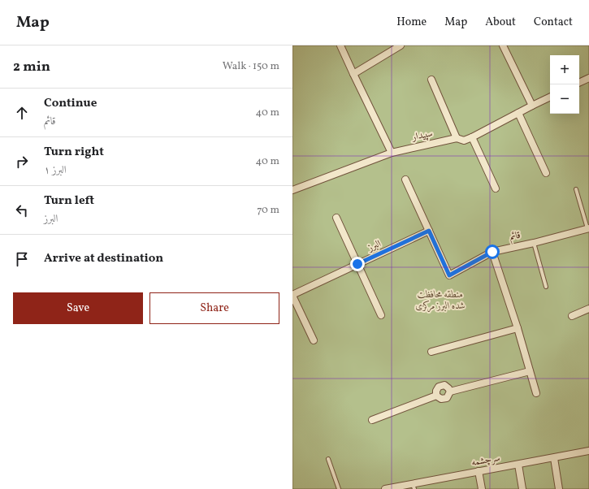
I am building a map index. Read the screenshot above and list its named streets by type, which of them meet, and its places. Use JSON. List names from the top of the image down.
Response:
{
  "streets": {
    "street": [
      "سپیدار",
      "قائم",
      "البرز",
      "سرچشمه"
    ]
  },
  "crossings": [
    ["قائم", "البرز"]
  ],
  "parks": ["منطقه محافظت شده البرز مرکزی"],
  "page": {
    "header": "Map",
    "nav": [
      "Home",
      "Map",
      "About",
      "Contact"
    ],
    "heading": ["2 min", "Walk · 150 m"],
    "map_buttons": ["+", "−"],
    "list": [
      ["Continue", "قائم", "40 m"],
      ["Turn right", "البرز ۱", "40 m"],
      ["Turn left", "البرز", "70 m"],
      "Arrive at destination"
    ],
    "buttons": ["Save", "Share"]
  }
}
